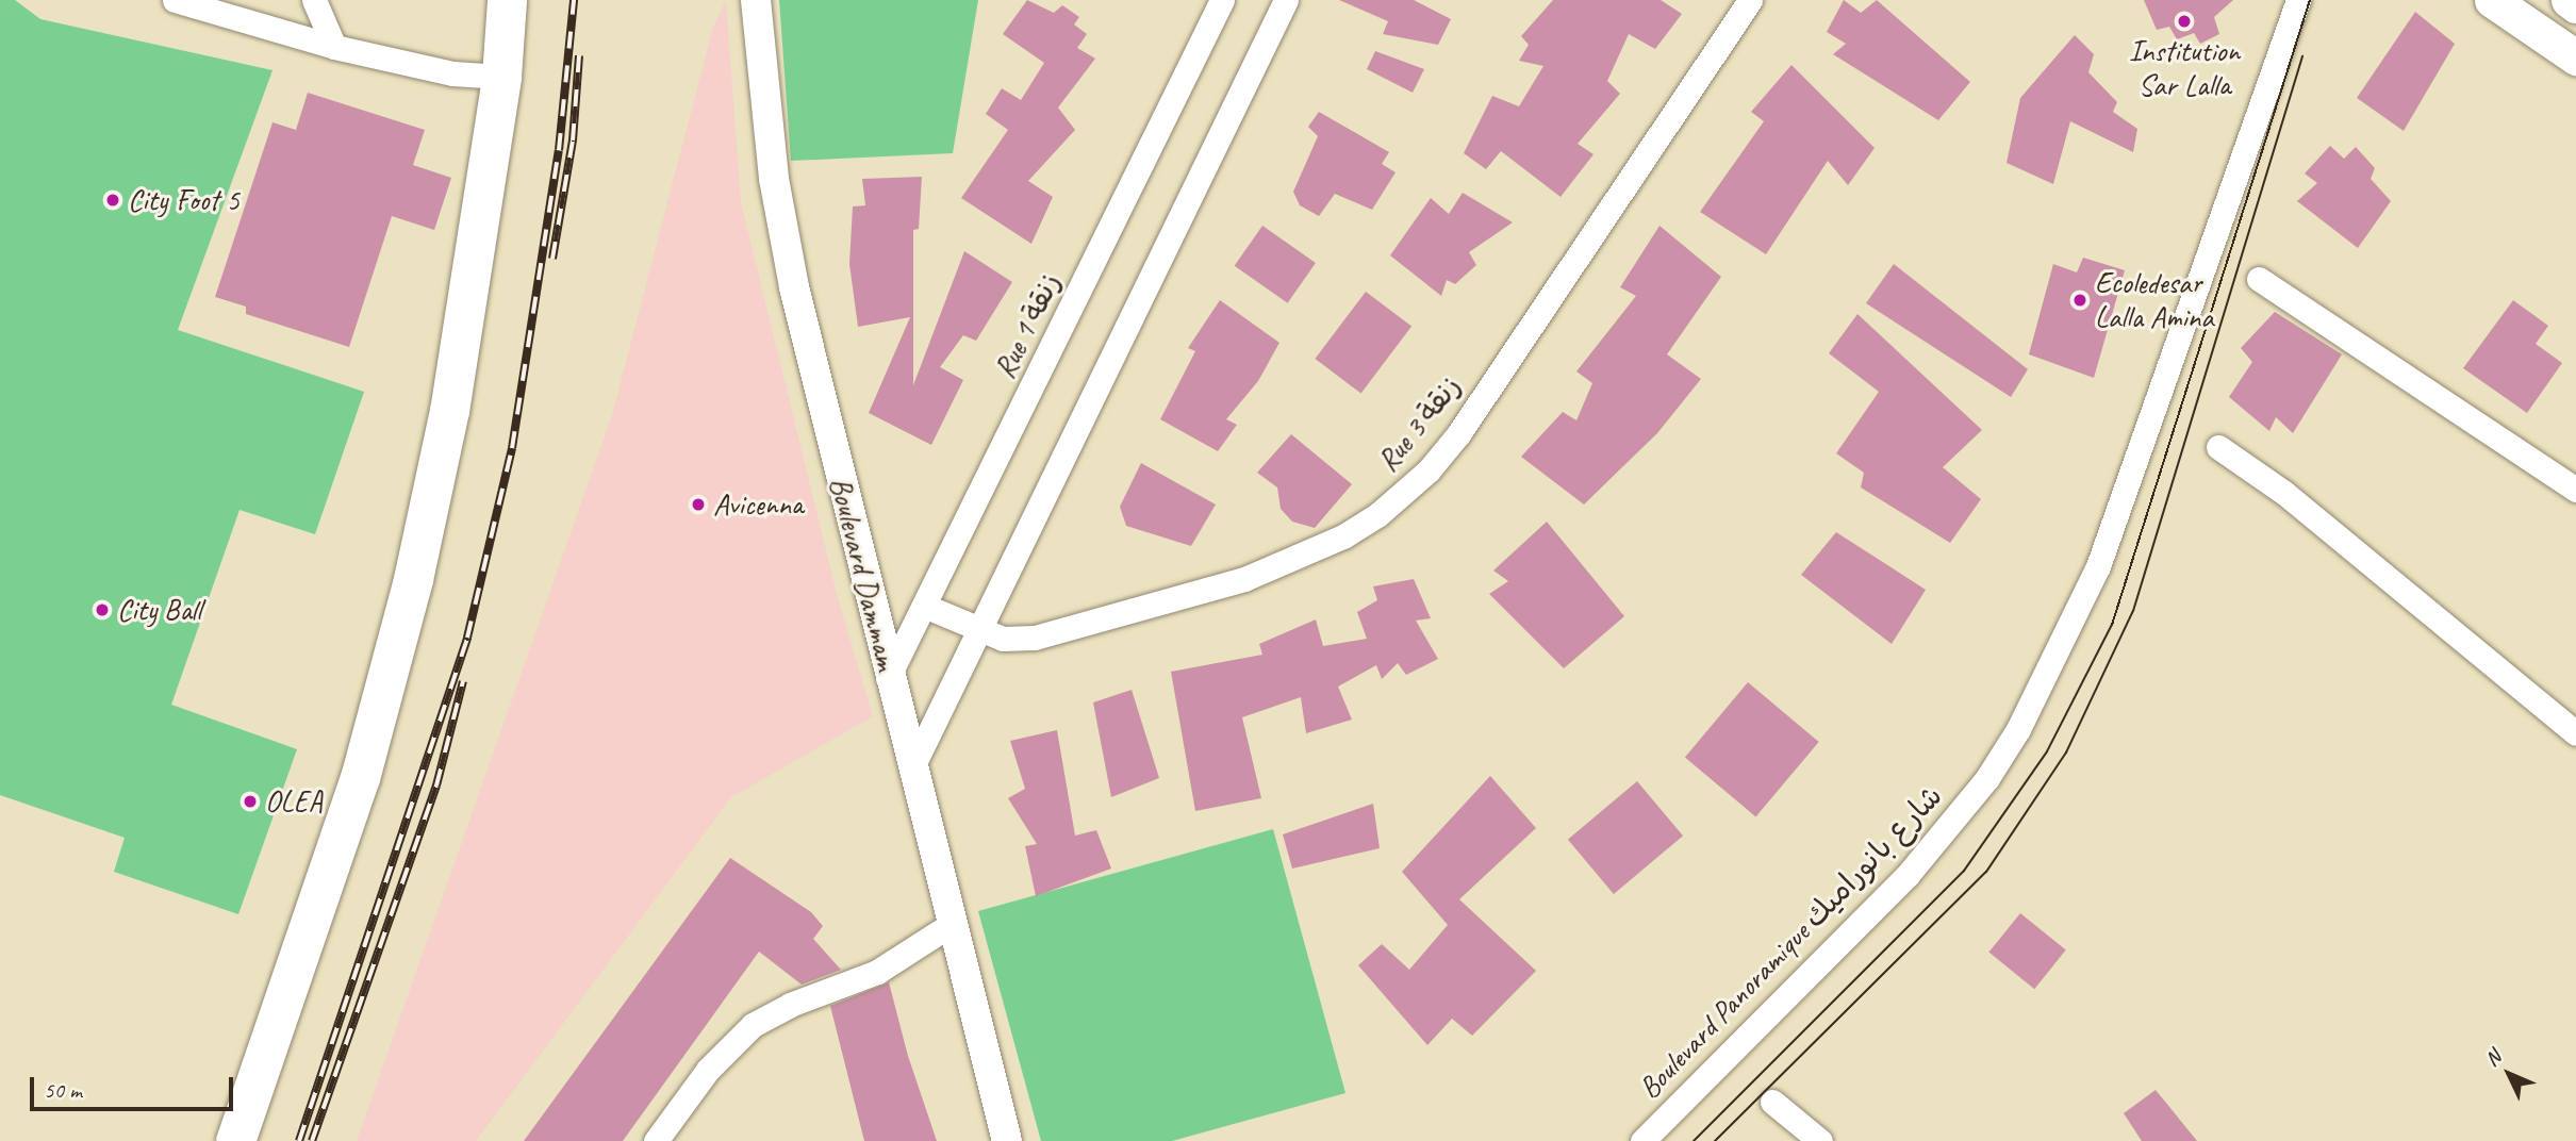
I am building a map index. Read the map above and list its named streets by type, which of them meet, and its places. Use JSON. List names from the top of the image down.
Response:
{
  "streets": {
    "street": [
      "Rue 1 زنقة",
      "Rue 3 زنقة",
      "Boulevard Dammam",
      "Boulevard Panoramique شارع بانوراميك"
    ]
  },
  "crossings": [
    ["Rue 1 زنقة", "Rue 3 زنقة"],
    ["Rue 1 زنقة", "Boulevard Dammam"]
  ],
  "places": [
    "Institution Sar Lalla",
    "City Foot 5",
    "Ecoledesar Lalla Amina",
    "Avicenna",
    "City Ball",
    "OLEA"
  ],
  "scale_bar": "50 m",
  "north": "top left"
}
